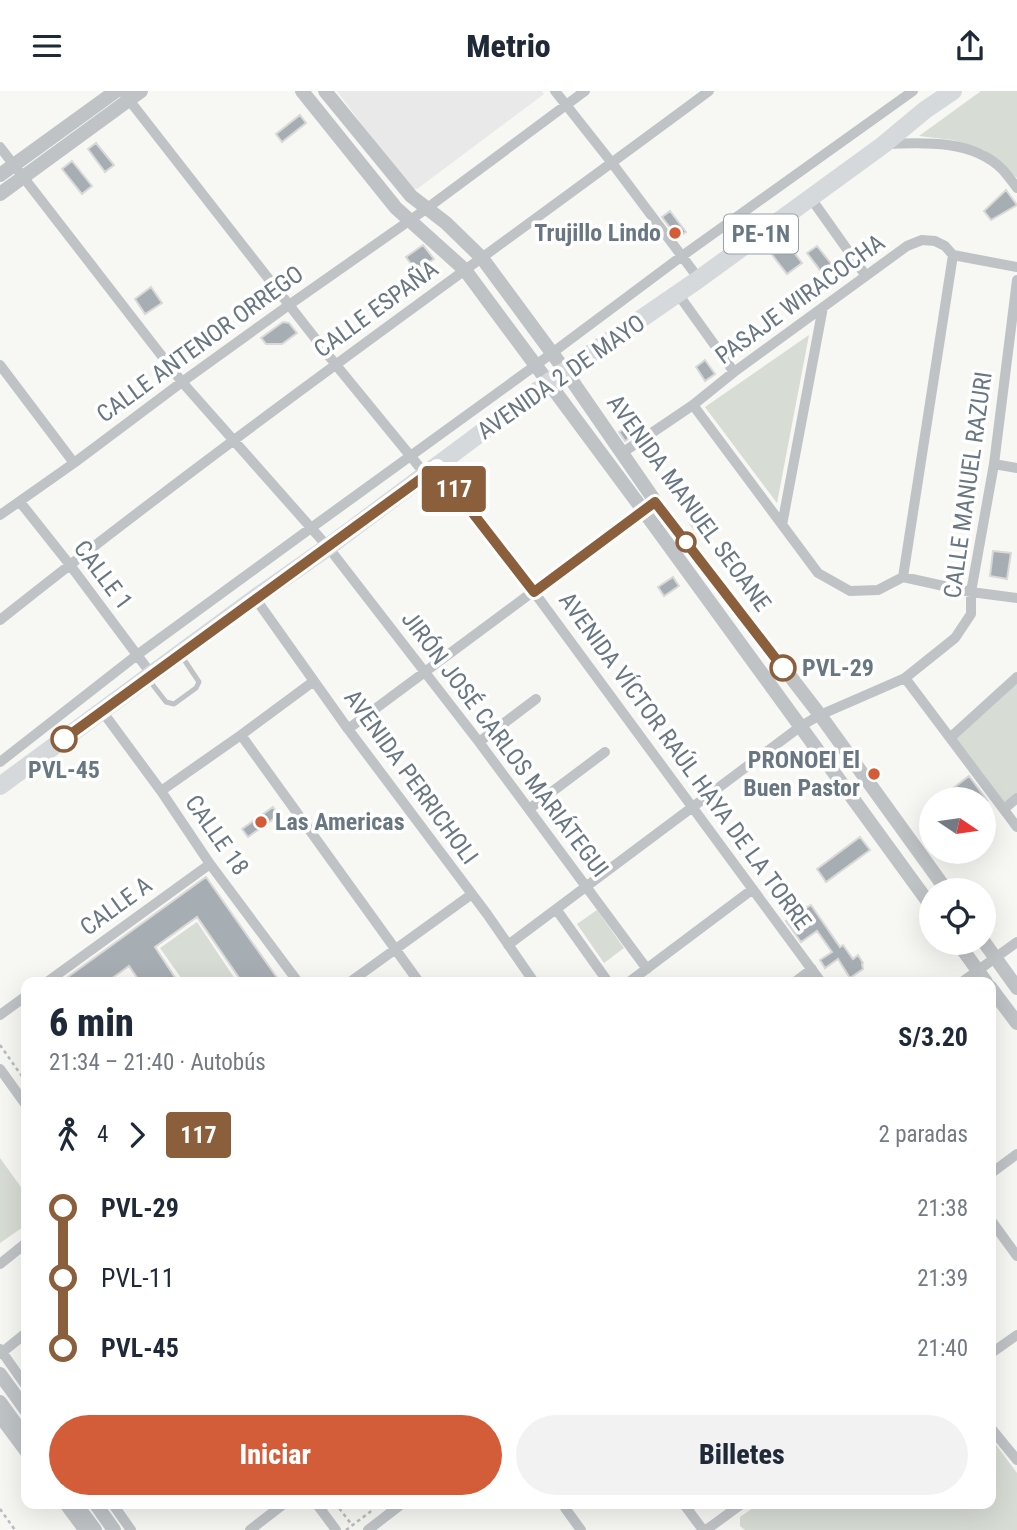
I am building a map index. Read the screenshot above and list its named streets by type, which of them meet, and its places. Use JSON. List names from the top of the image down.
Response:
{
  "streets": {
    "highway": ["PE-1N", "AVENIDA 2 DE MAYO"],
    "street": [
      "PASAJE WIRACOCHA",
      "CALLE ESPAÑA",
      "CALLE ANTENOR ORREGO",
      "CALLE MANUEL RAZURI",
      "AVENIDA MANUEL SEOANE",
      "CALLE 1",
      "JIRÓN JOSÉ CARLOS MARIÁTEGUI",
      "AVENIDA VÍCTOR RAÚL HAYA DE LA TORRE",
      "AVENIDA PERRICHOLI",
      "CALLE 18",
      "CALLE A"
    ]
  },
  "crossings": [
    ["PASAJE WIRACOCHA", "AVENIDA MANUEL SEOANE"],
    ["CALLE ESPAÑA", "AVENIDA MANUEL SEOANE"],
    ["CALLE ESPAÑA", "CALLE 1"],
    ["CALLE ESPAÑA", "JIRÓN JOSÉ CARLOS MARIÁTEGUI"],
    ["CALLE ESPAÑA", "AVENIDA VÍCTOR RAÚL HAYA DE LA TORRE"],
    ["CALLE ANTENOR ORREGO", "AVENIDA MANUEL SEOANE"],
    ["CALLE ANTENOR ORREGO", "CALLE 1"],
    ["CALLE ANTENOR ORREGO", "JIRÓN JOSÉ CARLOS MARIÁTEGUI"],
    ["CALLE ANTENOR ORREGO", "AVENIDA VÍCTOR RAÚL HAYA DE LA TORRE"],
    ["AVENIDA 2 DE MAYO", "AVENIDA MANUEL SEOANE"],
    ["AVENIDA 2 DE MAYO", "CALLE 1"],
    ["AVENIDA 2 DE MAYO", "JIRÓN JOSÉ CARLOS MARIÁTEGUI"],
    ["AVENIDA 2 DE MAYO", "AVENIDA VÍCTOR RAÚL HAYA DE LA TORRE"],
    ["AVENIDA 2 DE MAYO", "AVENIDA PERRICHOLI"],
    ["AVENIDA 2 DE MAYO", "CALLE 18"],
    ["CALLE MANUEL RAZURI", "AVENIDA MANUEL SEOANE"],
    ["CALLE MANUEL RAZURI", "JIRÓN JOSÉ CARLOS MARIÁTEGUI"],
    ["CALLE MANUEL RAZURI", "AVENIDA VÍCTOR RAÚL HAYA DE LA TORRE"],
    ["CALLE MANUEL RAZURI", "AVENIDA PERRICHOLI"],
    ["CALLE 18", "CALLE A"]
  ],
  "places": [
    "Trujillo Lindo",
    "PVL-29",
    "PVL-45",
    "PRONOEI El Buen Pastor",
    "Las Americas"
  ],
  "lines": ["bus line 117"],
  "north": "right",
  "page": {
    "header": "Metrio",
    "on_map": "117",
    "heading": ["6 min", "21:34 – 21:40 · Autobús", "S/3.20"],
    "legs": ["4", "117", "2 paradas"],
    "list": [
      {
        "name": "PVL-29",
        "value": "21:38"
      },
      {
        "name": "PVL-11",
        "value": "21:39"
      },
      {
        "name": "PVL-45",
        "value": "21:40"
      }
    ],
    "buttons": ["Iniciar", "Billetes"]
  }
}
